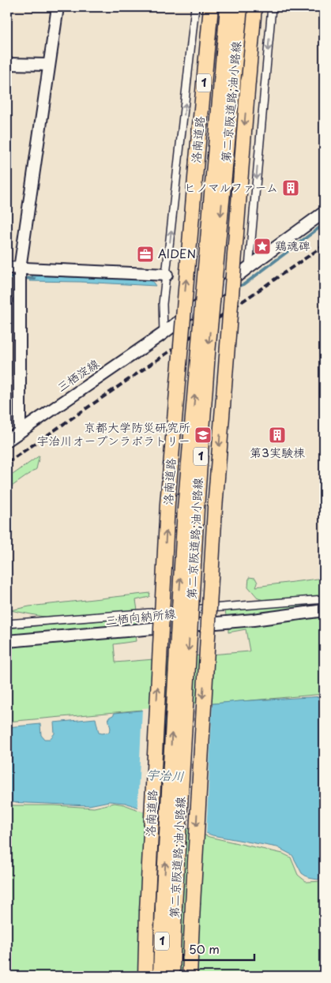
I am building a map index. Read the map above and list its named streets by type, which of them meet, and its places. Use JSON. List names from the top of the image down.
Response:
{
  "streets": {
    "highway": ["1", "第二京阪道路;油小路線", "洛南道路"],
    "street": ["三栖淀線", "三栖向納所線"]
  },
  "water": ["宇治川"],
  "places": {
    "building": ["ヒノマルファーム", "第3実験棟"],
    "place": ["鶏魂碑"],
    "office": ["AIDEN"],
    "school or university": ["京都大学防災研究所 宇治川オープンラボラトリー"]
  },
  "scale_bar": "50 m"
}
